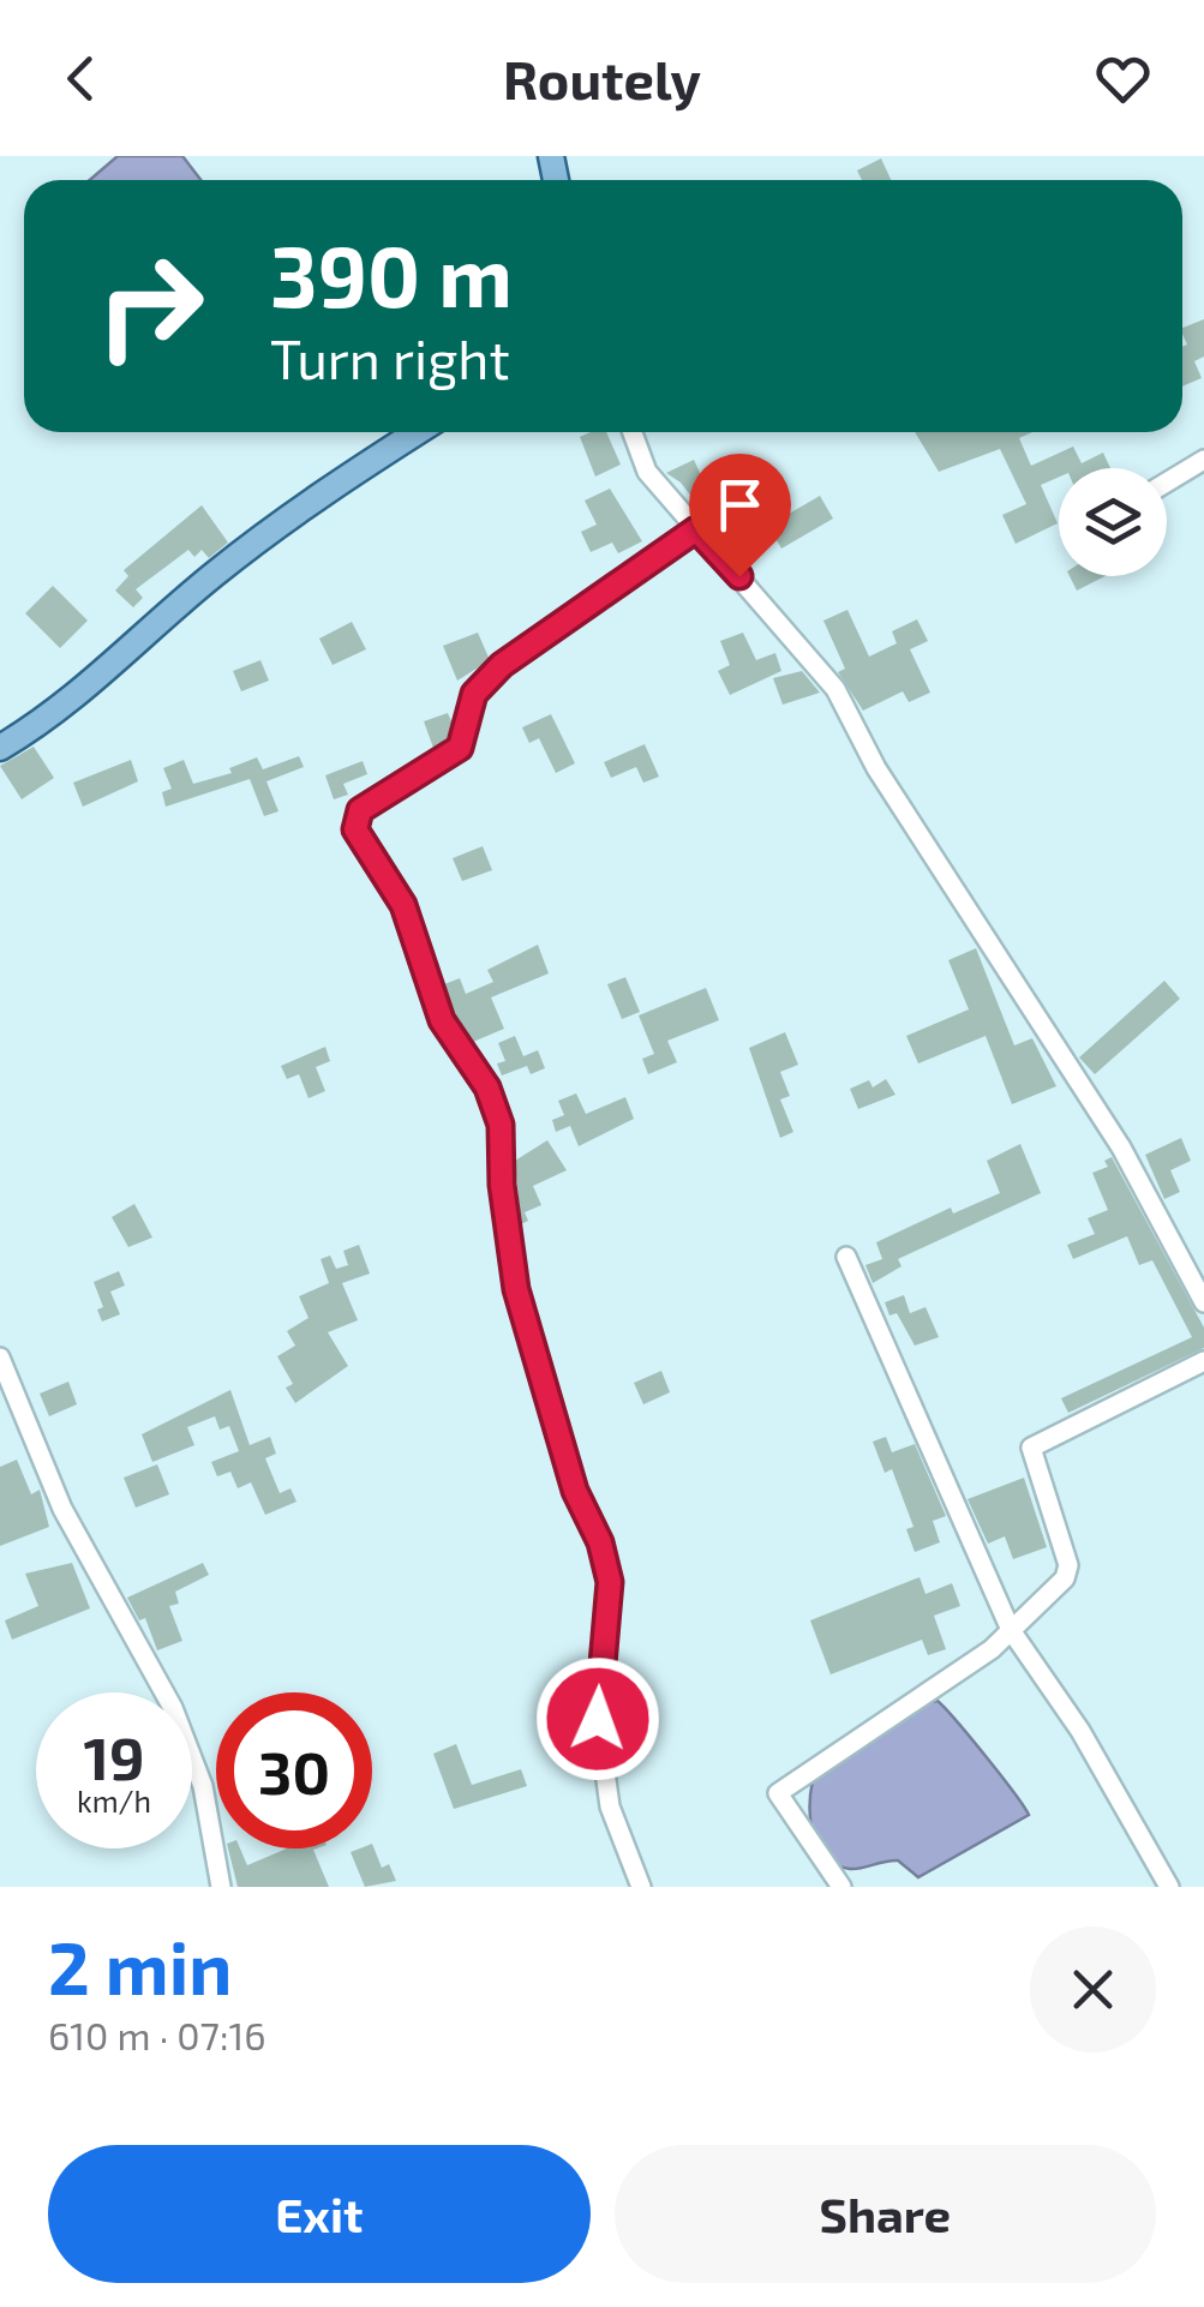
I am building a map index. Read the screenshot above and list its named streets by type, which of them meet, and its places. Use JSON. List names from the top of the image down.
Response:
{
  "page": {
    "header": "Routely",
    "turn": ["390 m", "Turn right"],
    "speed": "19 km/h",
    "limit": "30",
    "heading": ["2 min", "610 m · 07:16"],
    "buttons": ["Exit", "Share"]
  }
}
